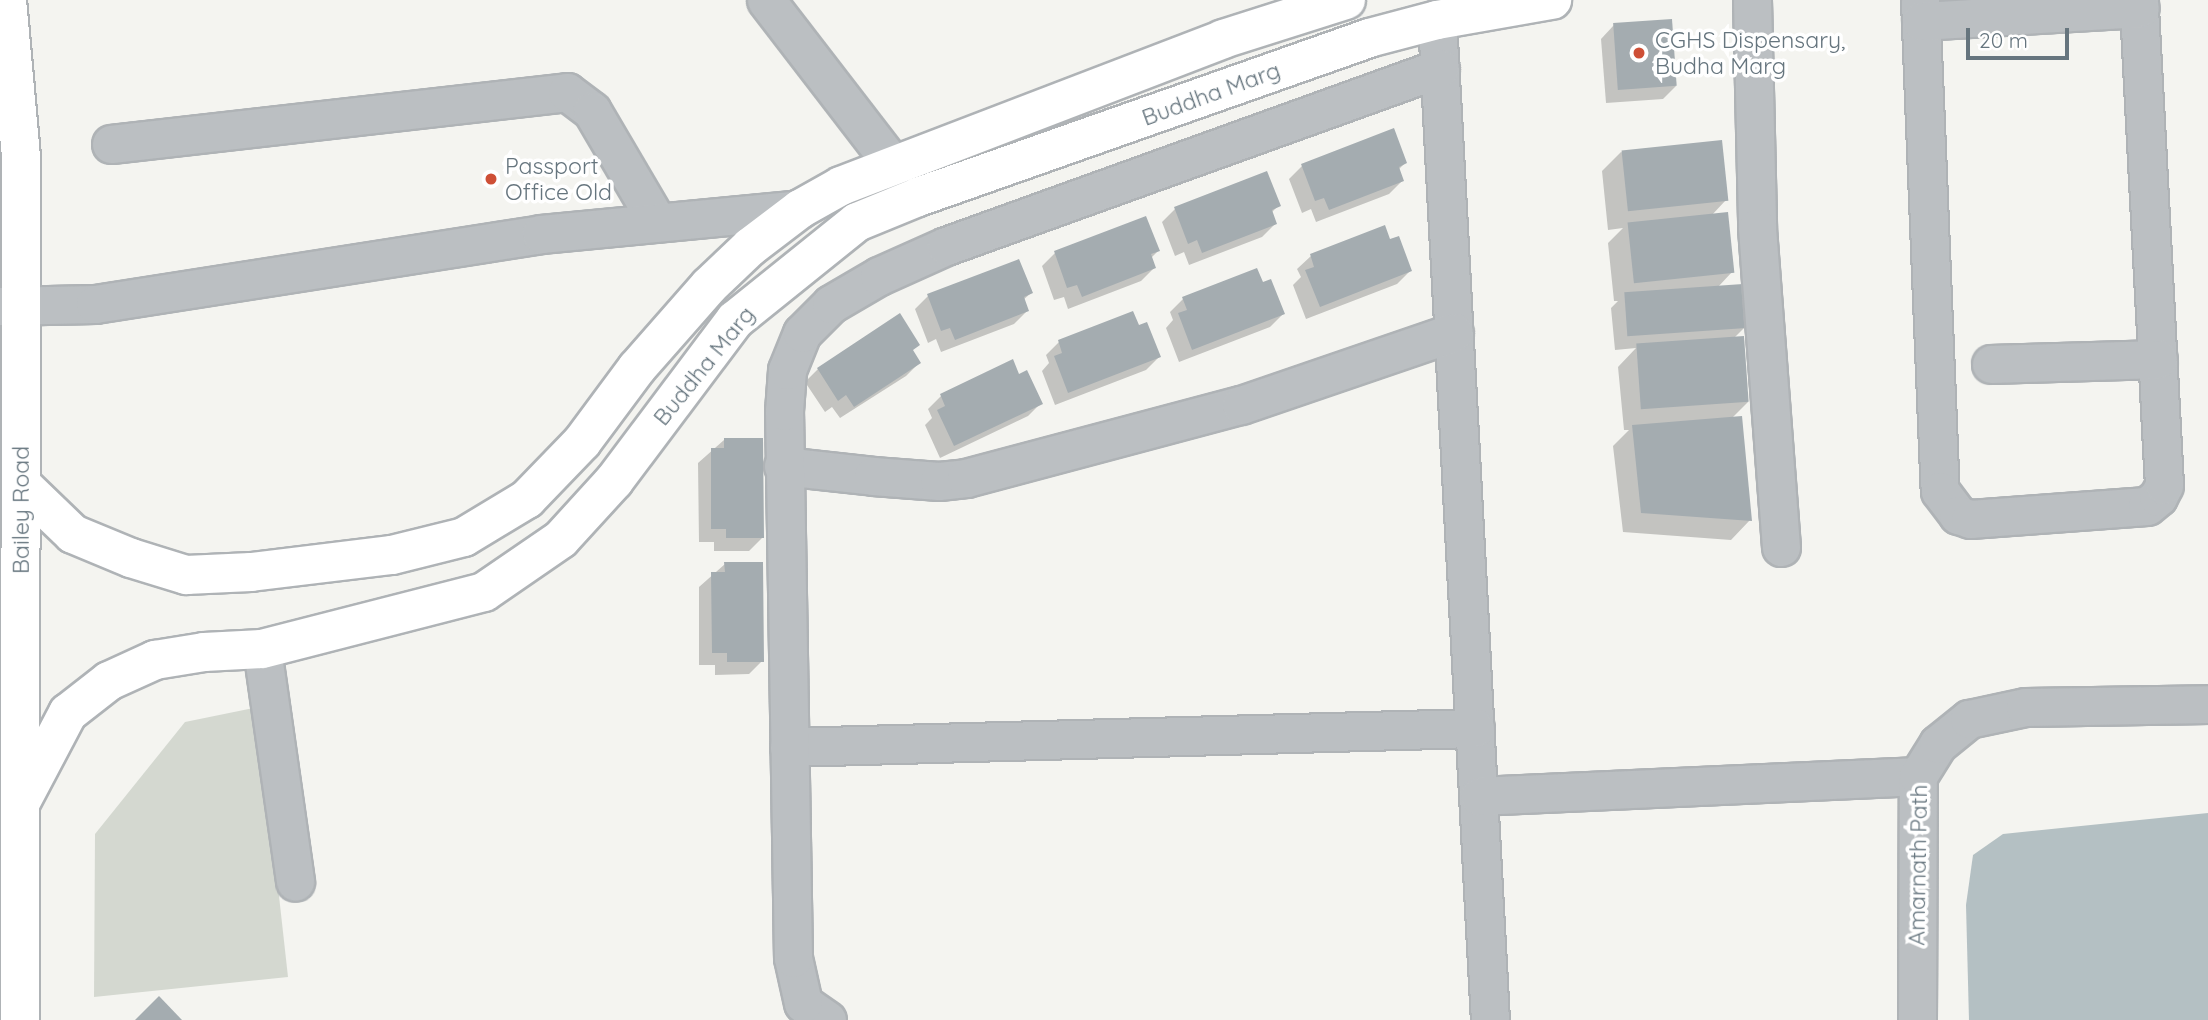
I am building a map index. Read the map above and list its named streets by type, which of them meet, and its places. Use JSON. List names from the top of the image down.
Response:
{
  "streets": {
    "main road": ["Buddha Marg", "Bailey Road"],
    "street": ["Amarnath Path"]
  },
  "crossings": [
    ["Buddha Marg", "Bailey Road"]
  ],
  "places": ["CGHS Dispensary, Budha Marg", "Passport Office Old"],
  "scale_bar": "20 m"
}
